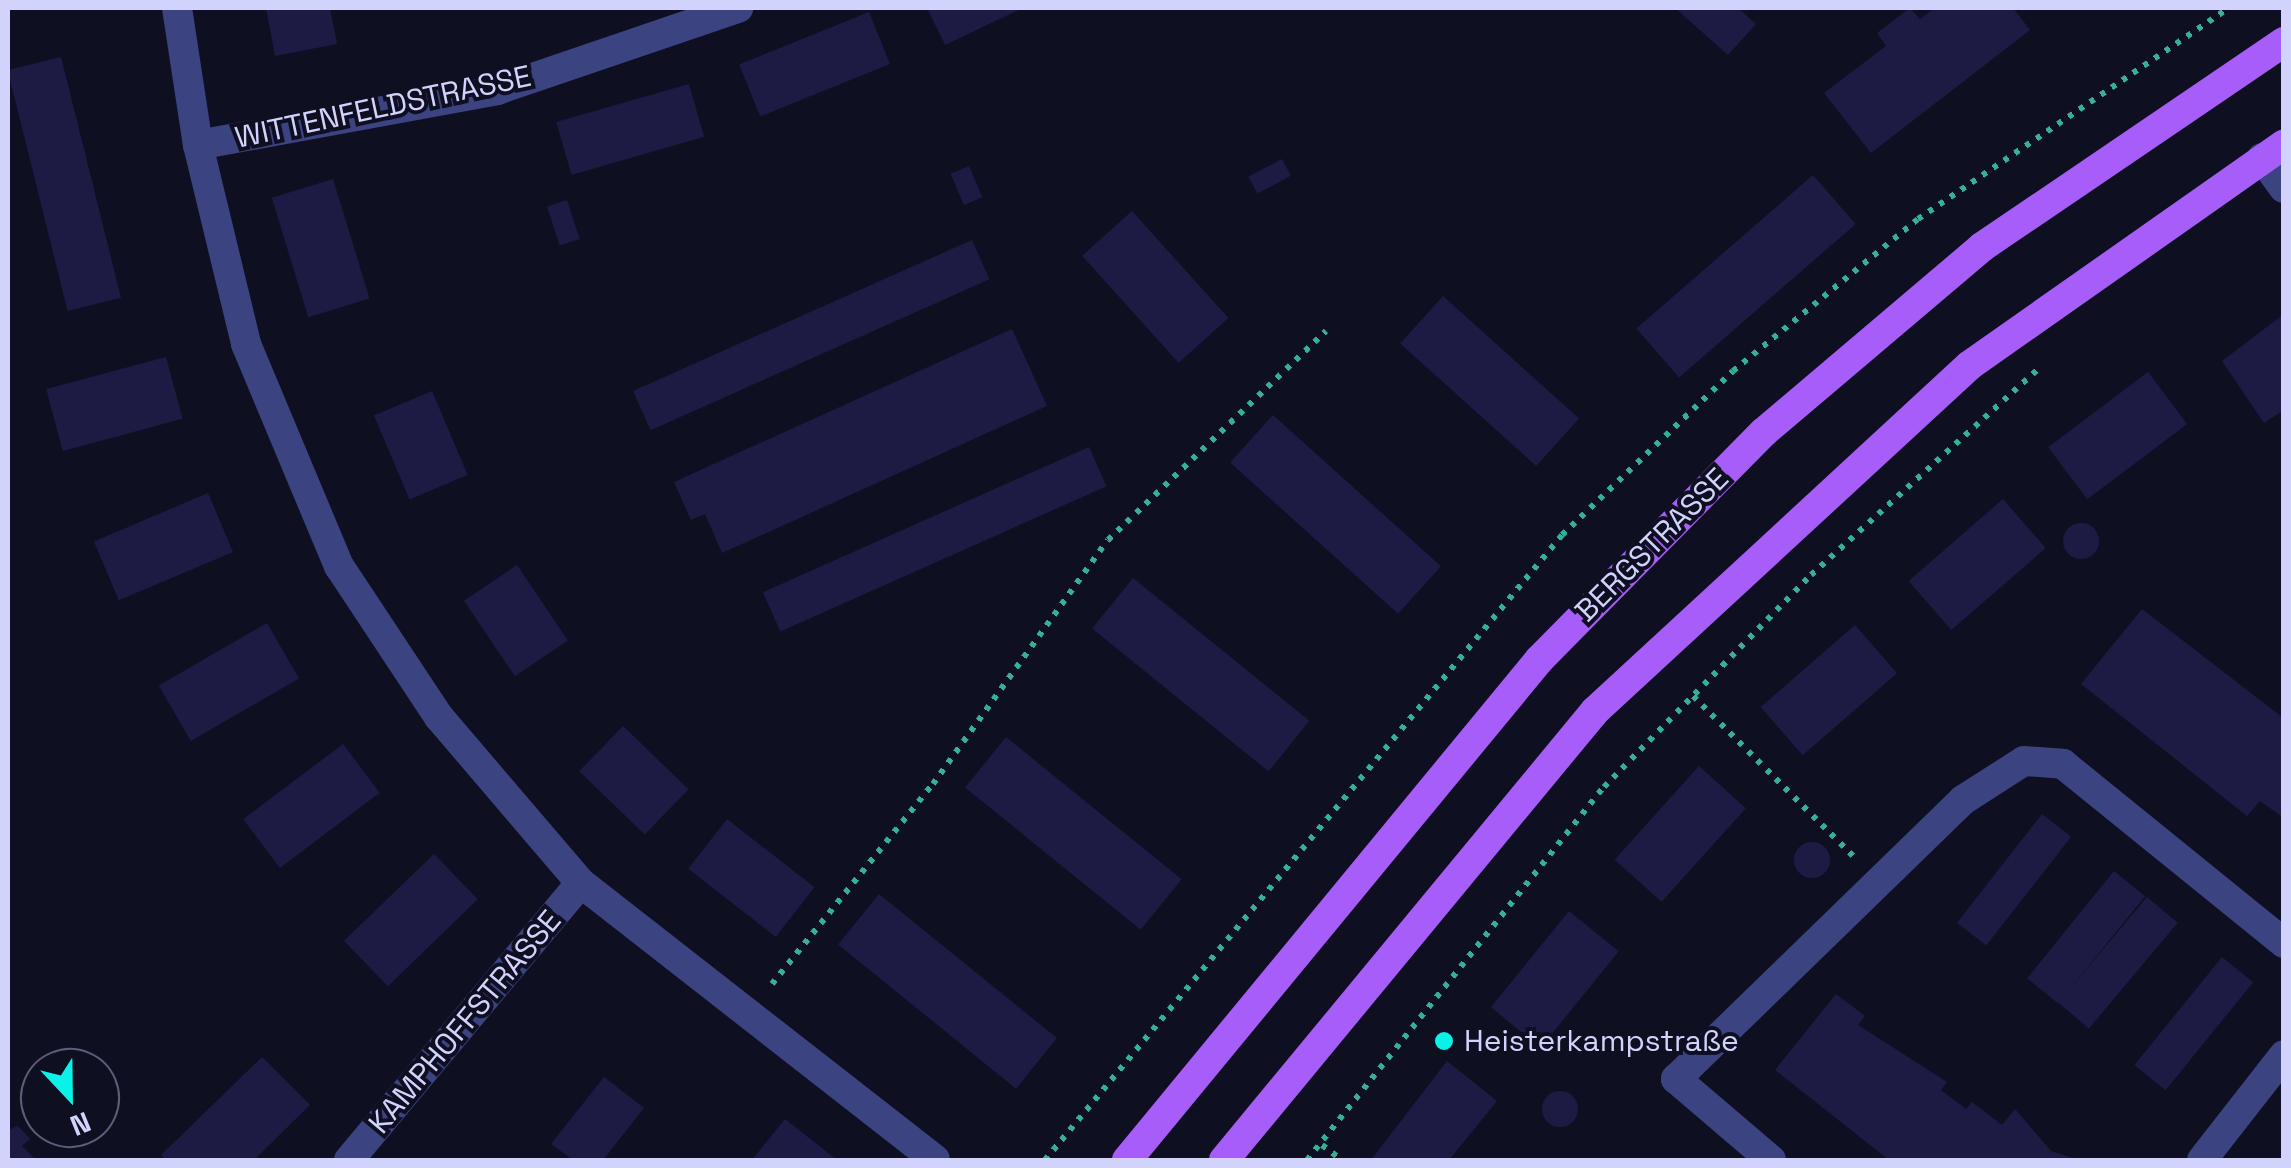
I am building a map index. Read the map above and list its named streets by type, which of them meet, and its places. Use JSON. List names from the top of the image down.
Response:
{
  "streets": {
    "main road": ["BERGSTRASSE"],
    "street": ["WITTENFELDSTRASSE", "KAMPHOFFSTRASSE"]
  },
  "places": ["Heisterkampstraße"],
  "north": "bottom"
}
